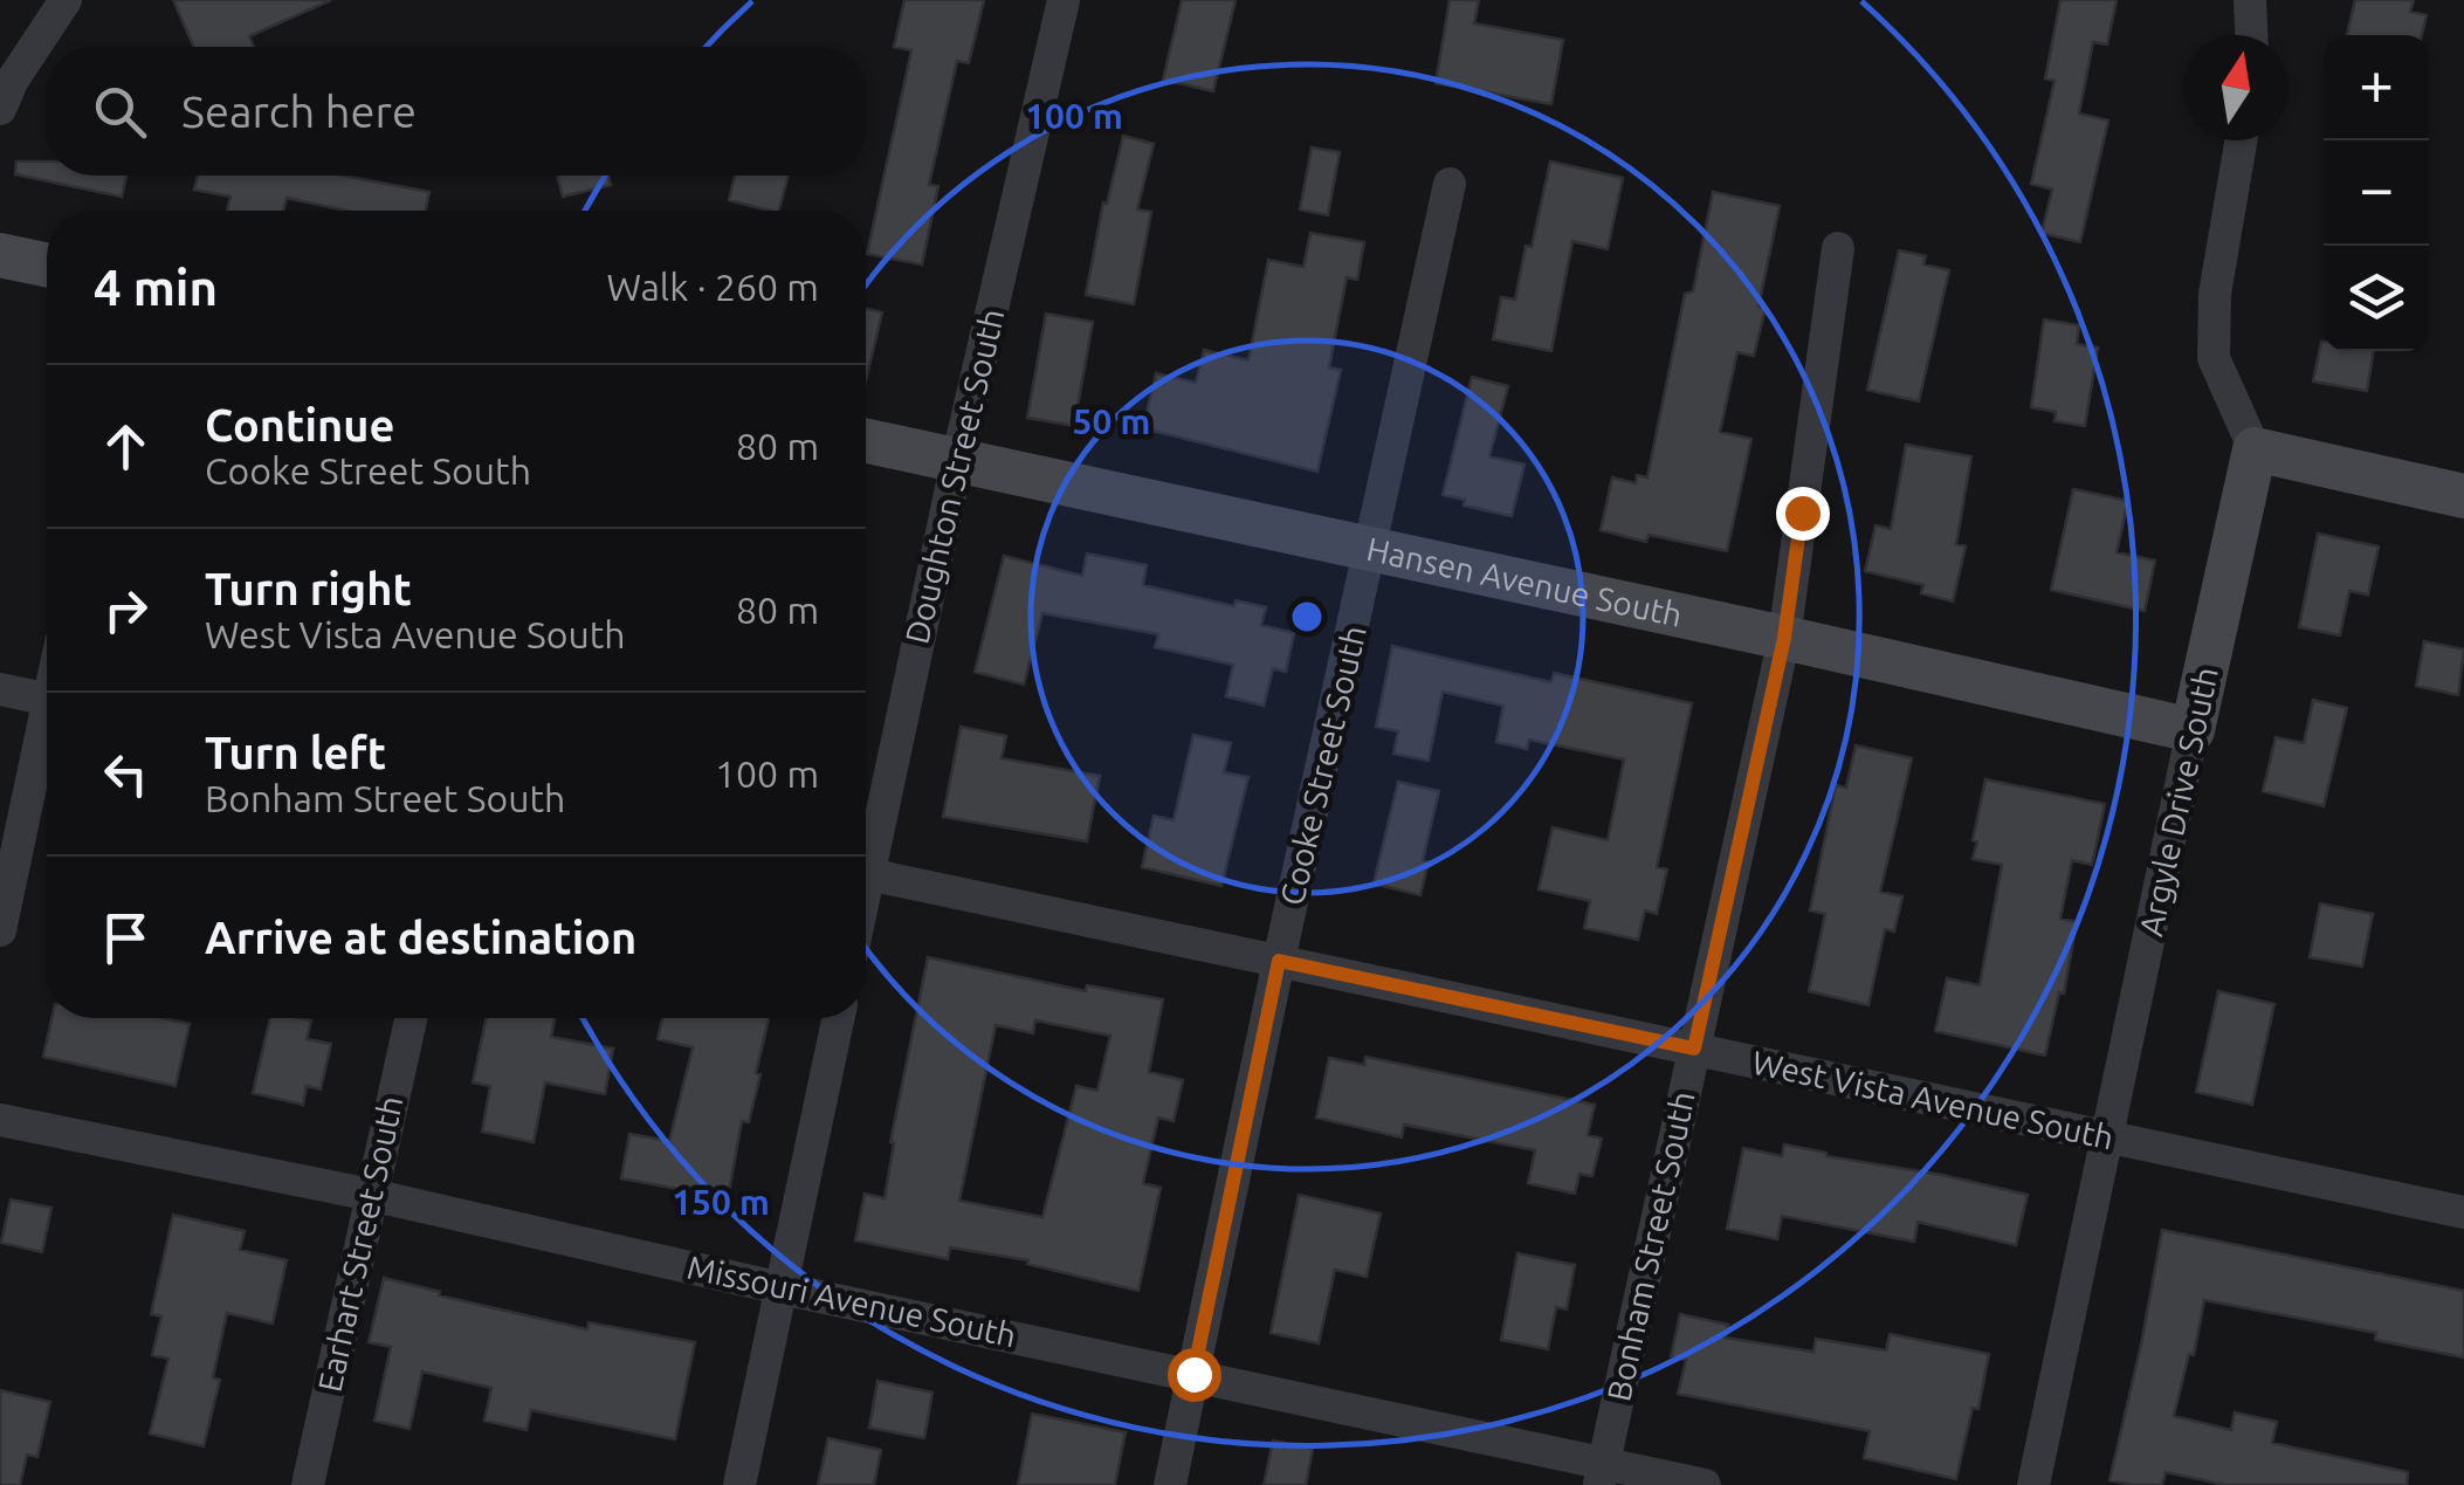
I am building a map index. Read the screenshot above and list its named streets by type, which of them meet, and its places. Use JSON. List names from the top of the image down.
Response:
{
  "streets": {
    "street": [
      "Doughton Street South",
      "Hansen Avenue South",
      "Cooke Street South",
      "Argyle Drive South",
      "West Vista Avenue South",
      "Earhart Street South",
      "Bonham Street South",
      "Missouri Avenue South"
    ]
  },
  "crossings": [
    ["Doughton Street South", "Hansen Avenue South"],
    ["Hansen Avenue South", "Cooke Street South"],
    ["Hansen Avenue South", "Argyle Drive South"],
    ["Hansen Avenue South", "Bonham Street South"],
    ["Cooke Street South", "West Vista Avenue South"],
    ["Cooke Street South", "Missouri Avenue South"],
    ["Argyle Drive South", "West Vista Avenue South"],
    ["West Vista Avenue South", "Bonham Street South"],
    ["Earhart Street South", "Missouri Avenue South"],
    ["Bonham Street South", "Missouri Avenue South"]
  ],
  "north": "top",
  "page": {
    "map_buttons": ["+", "−"],
    "search": "Search here",
    "heading": ["4 min", "Walk · 260 m"],
    "list": [
      ["Continue", "Cooke Street South", "80 m"],
      ["Turn right", "West Vista Avenue South", "80 m"],
      ["Turn left", "Bonham Street South", "100 m"],
      "Arrive at destination"
    ]
  },
  "rings": ["100 m", "50 m", "150 m"]
}
